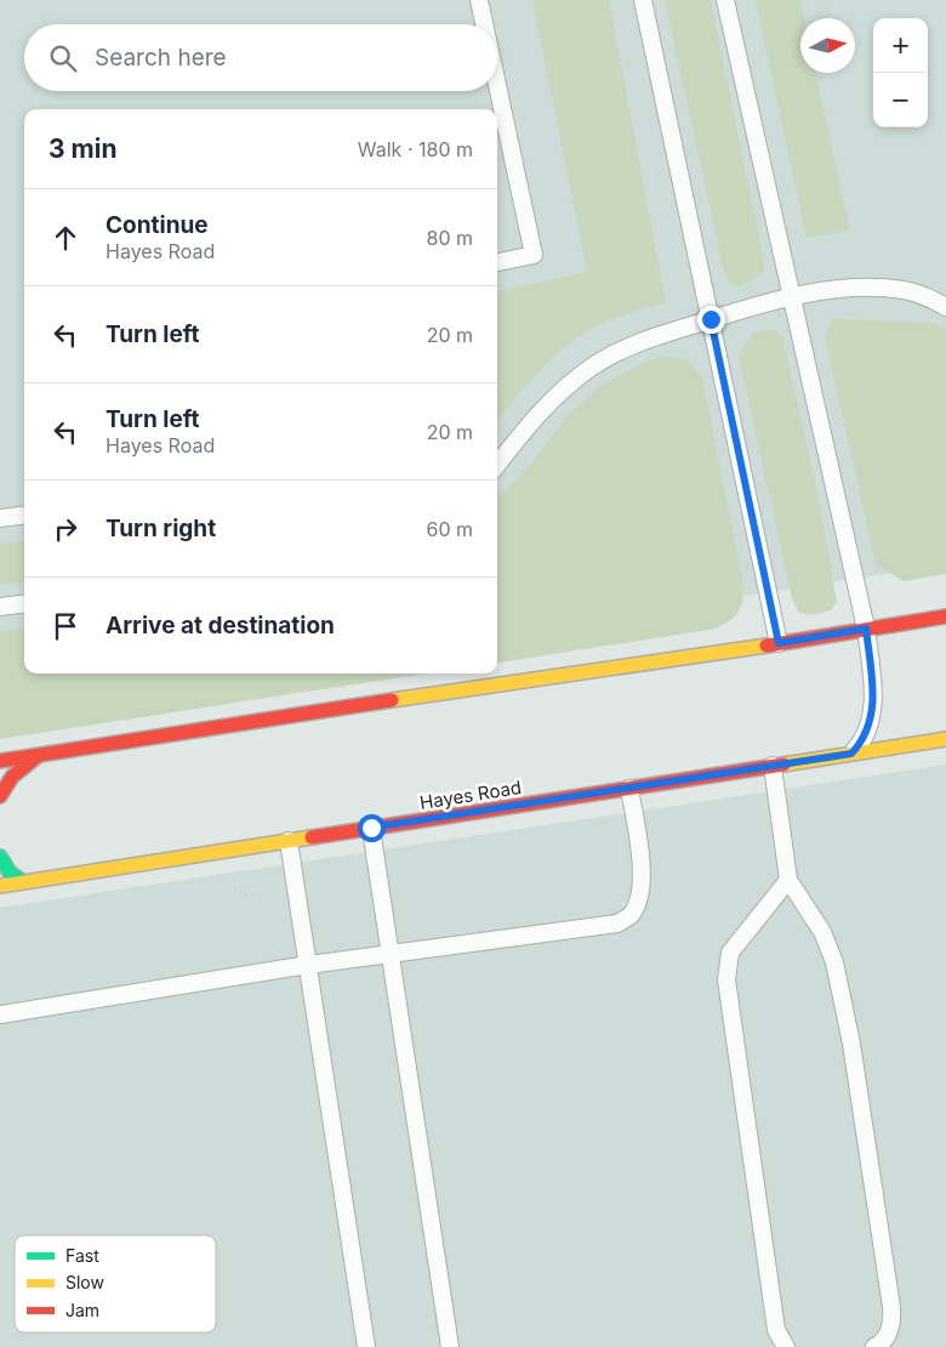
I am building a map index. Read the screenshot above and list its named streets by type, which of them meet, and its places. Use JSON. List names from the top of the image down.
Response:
{
  "streets": {
    "street": ["Hayes Road"]
  },
  "legend": ["Fast", "Slow", "Jam"],
  "north": "right",
  "page": {
    "map_buttons": ["+", "−"],
    "search": "Search here",
    "heading": ["3 min", "Walk · 180 m"],
    "list": [
      ["Continue", "Hayes Road", "80 m"],
      ["Turn left", "20 m"],
      ["Turn left", "Hayes Road", "20 m"],
      ["Turn right", "60 m"],
      "Arrive at destination"
    ]
  }
}
